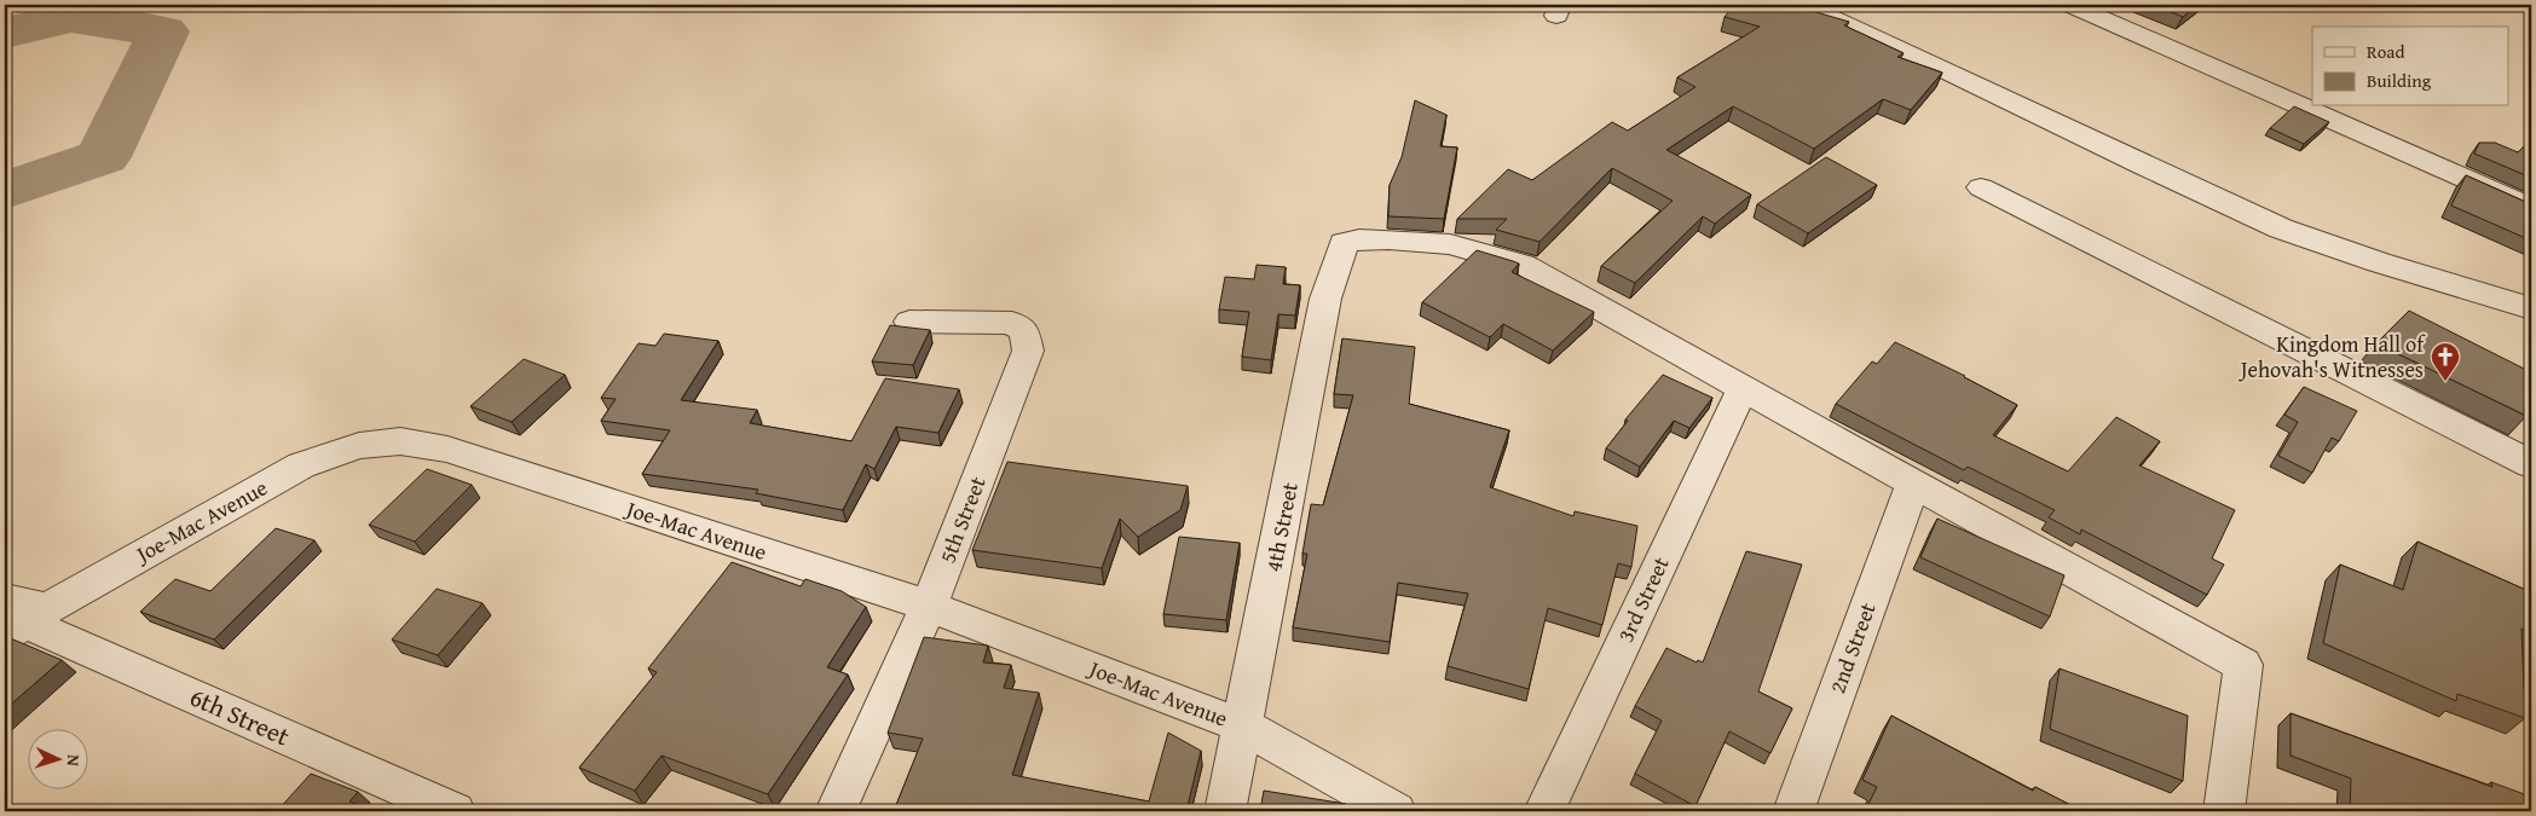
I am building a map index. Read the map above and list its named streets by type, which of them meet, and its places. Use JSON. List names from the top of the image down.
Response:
{
  "streets": {
    "street": [
      "5th Street",
      "Joe-Mac Avenue",
      "4th Street",
      "3rd Street",
      "2nd Street",
      "6th Street"
    ]
  },
  "crossings": [
    ["5th Street", "Joe-Mac Avenue"],
    ["Joe-Mac Avenue", "4th Street"],
    ["Joe-Mac Avenue", "6th Street"],
    ["4th Street", "3rd Street"]
  ],
  "places": {
    "church": ["Kingdom Hall of Jehovah's Witnesses"]
  },
  "legend": ["Road", "Building"],
  "north": "right"
}
